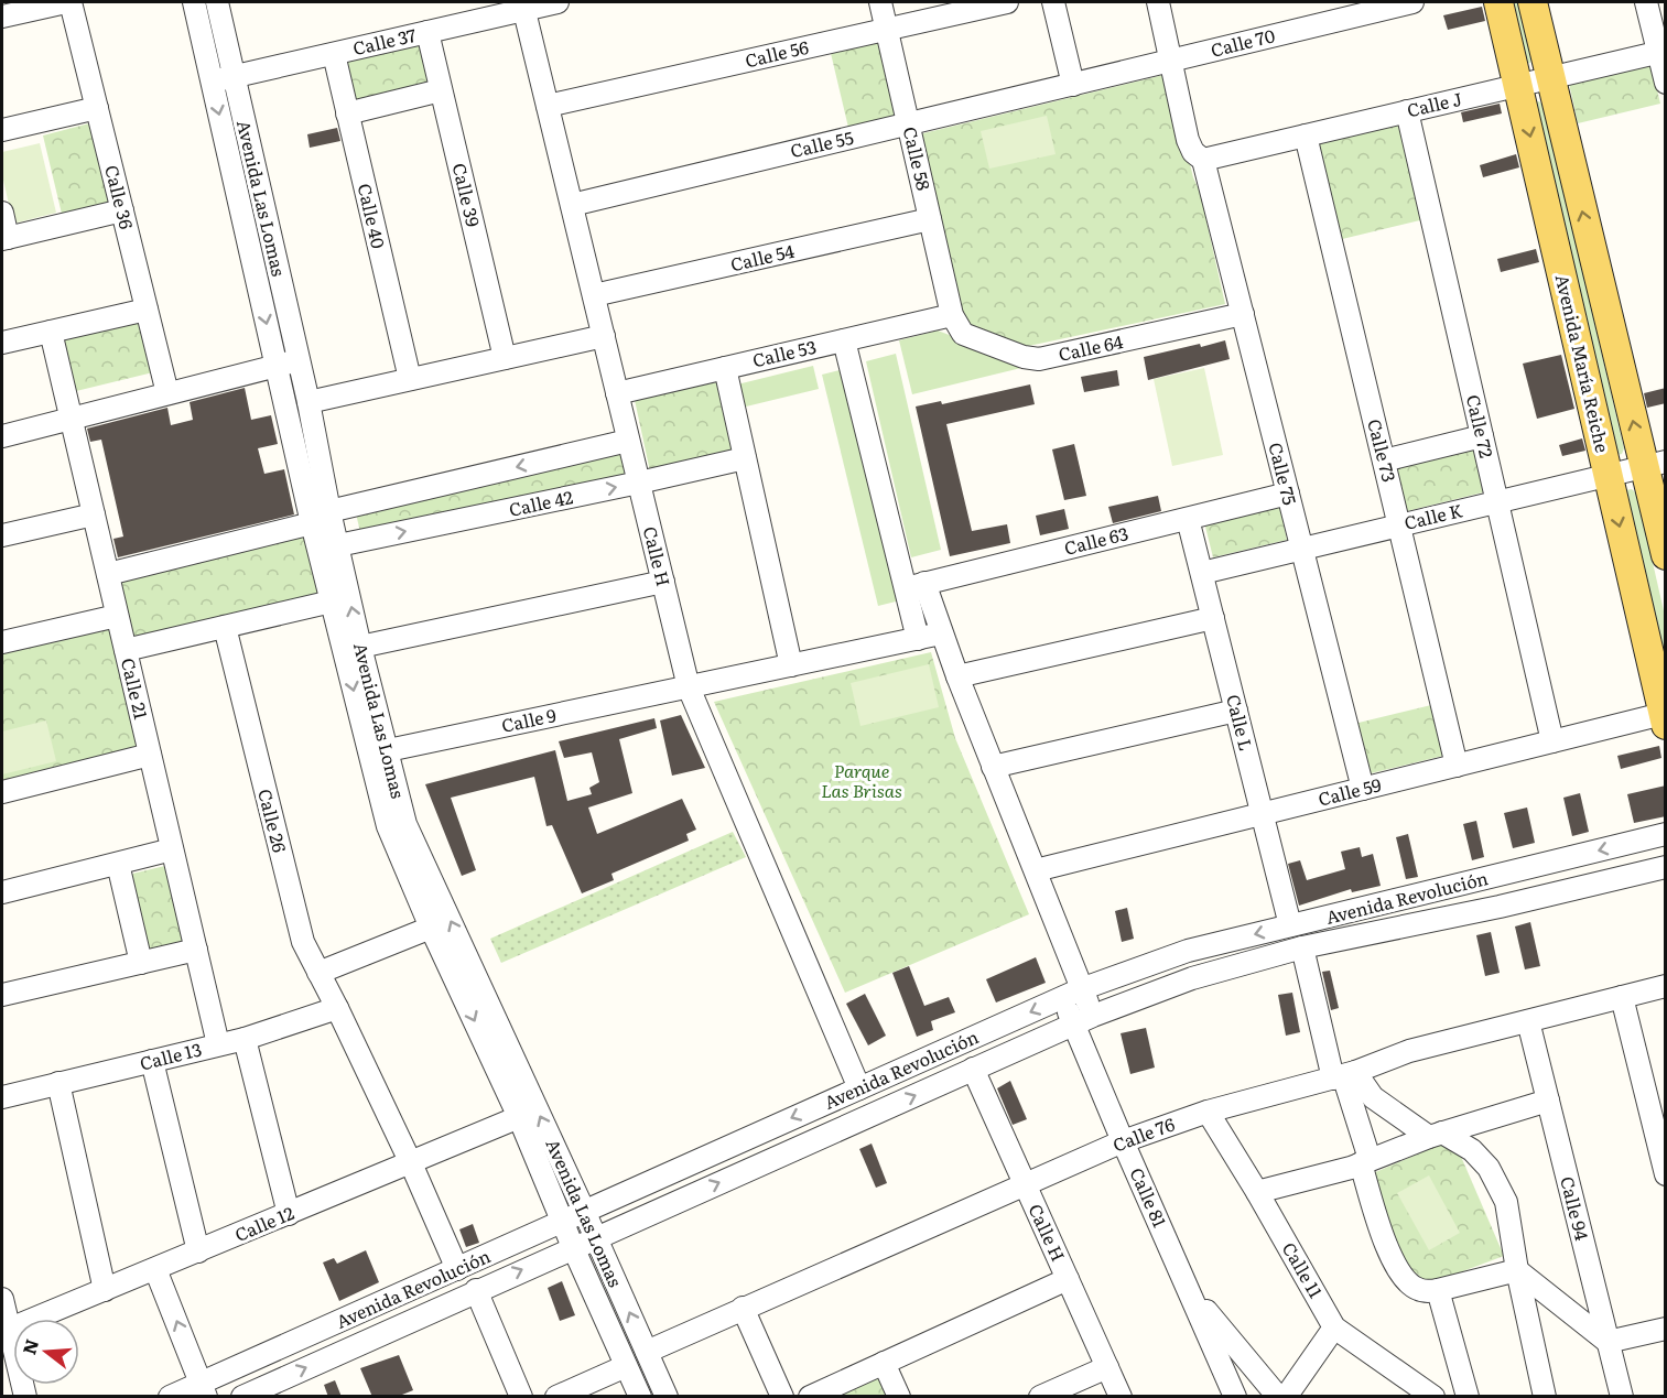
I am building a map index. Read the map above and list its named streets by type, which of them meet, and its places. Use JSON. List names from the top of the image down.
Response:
{
  "streets": {
    "main road": ["Avenida María Reiche"],
    "street": [
      "Calle 37",
      "Calle 70",
      "Calle 56",
      "Calle J",
      "Calle 55",
      "Calle 58",
      "Calle 39",
      "Calle 36",
      "Avenida Las Lomas",
      "Calle 40",
      "Calle 54",
      "Calle 64",
      "Calle 53",
      "Calle 72",
      "Calle 73",
      "Calle 75",
      "Calle 42",
      "Calle K",
      "Calle 63",
      "Calle H",
      "Calle 21",
      "Calle 9",
      "Calle L",
      "Calle 59",
      "Calle 26",
      "Avenida Revolución",
      "Calle 13",
      "Calle 76",
      "Calle 81",
      "Calle 94",
      "Calle 12",
      "Calle 11"
    ]
  },
  "crossings": [
    ["Calle 37", "Calle 39"],
    ["Calle 37", "Avenida Las Lomas"],
    ["Calle 37", "Calle 40"],
    ["Calle 37", "Calle H"],
    ["Calle 70", "Calle 55"],
    ["Calle 70", "Calle 75"],
    ["Calle 56", "Calle 58"],
    ["Calle 56", "Calle H"],
    ["Calle J", "Avenida María Reiche"],
    ["Calle J", "Calle 72"],
    ["Calle J", "Calle 73"],
    ["Calle J", "Calle 75"],
    ["Calle 55", "Calle 58"],
    ["Calle 55", "Calle H"],
    ["Calle 58", "Calle 54"],
    ["Calle 58", "Calle 64"],
    ["Calle 58", "Calle 53"],
    ["Avenida Las Lomas", "Calle 42"],
    ["Avenida Las Lomas", "Calle 9"],
    ["Avenida Las Lomas", "Avenida Revolución"],
    ["Avenida Las Lomas", "Calle 76"],
    ["Avenida Las Lomas", "Calle 12"],
    ["Calle 54", "Calle H"],
    ["Calle 64", "Calle 53"],
    ["Calle 64", "Calle 75"],
    ["Calle 53", "Calle H"],
    ["Avenida María Reiche", "Calle K"],
    ["Avenida María Reiche", "Calle 59"],
    ["Calle 72", "Calle K"],
    ["Calle 72", "Calle 59"],
    ["Calle 73", "Calle K"],
    ["Calle 73", "Calle 59"],
    ["Calle 75", "Calle K"],
    ["Calle 75", "Calle 63"],
    ["Calle 75", "Calle 59"],
    ["Calle 42", "Calle H"],
    ["Calle K", "Calle L"],
    ["Calle 63", "Calle L"],
    ["Calle 63", "Calle 81"],
    ["Calle H", "Calle 9"],
    ["Calle H", "Avenida Revolución"],
    ["Calle H", "Calle 76"],
    ["Calle 21", "Calle 13"],
    ["Calle 9", "Calle 81"],
    ["Calle L", "Calle 59"],
    ["Calle L", "Avenida Revolución"],
    ["Calle 59", "Calle 81"],
    ["Calle 26", "Avenida Revolución"],
    ["Calle 26", "Calle 13"],
    ["Calle 26", "Calle 12"],
    ["Avenida Revolución", "Calle 81"],
    ["Calle 76", "Calle 81"],
    ["Calle 76", "Calle 94"],
    ["Calle 76", "Calle 11"]
  ],
  "parks": ["Parque Las Brisas"],
  "north": "left"
}
